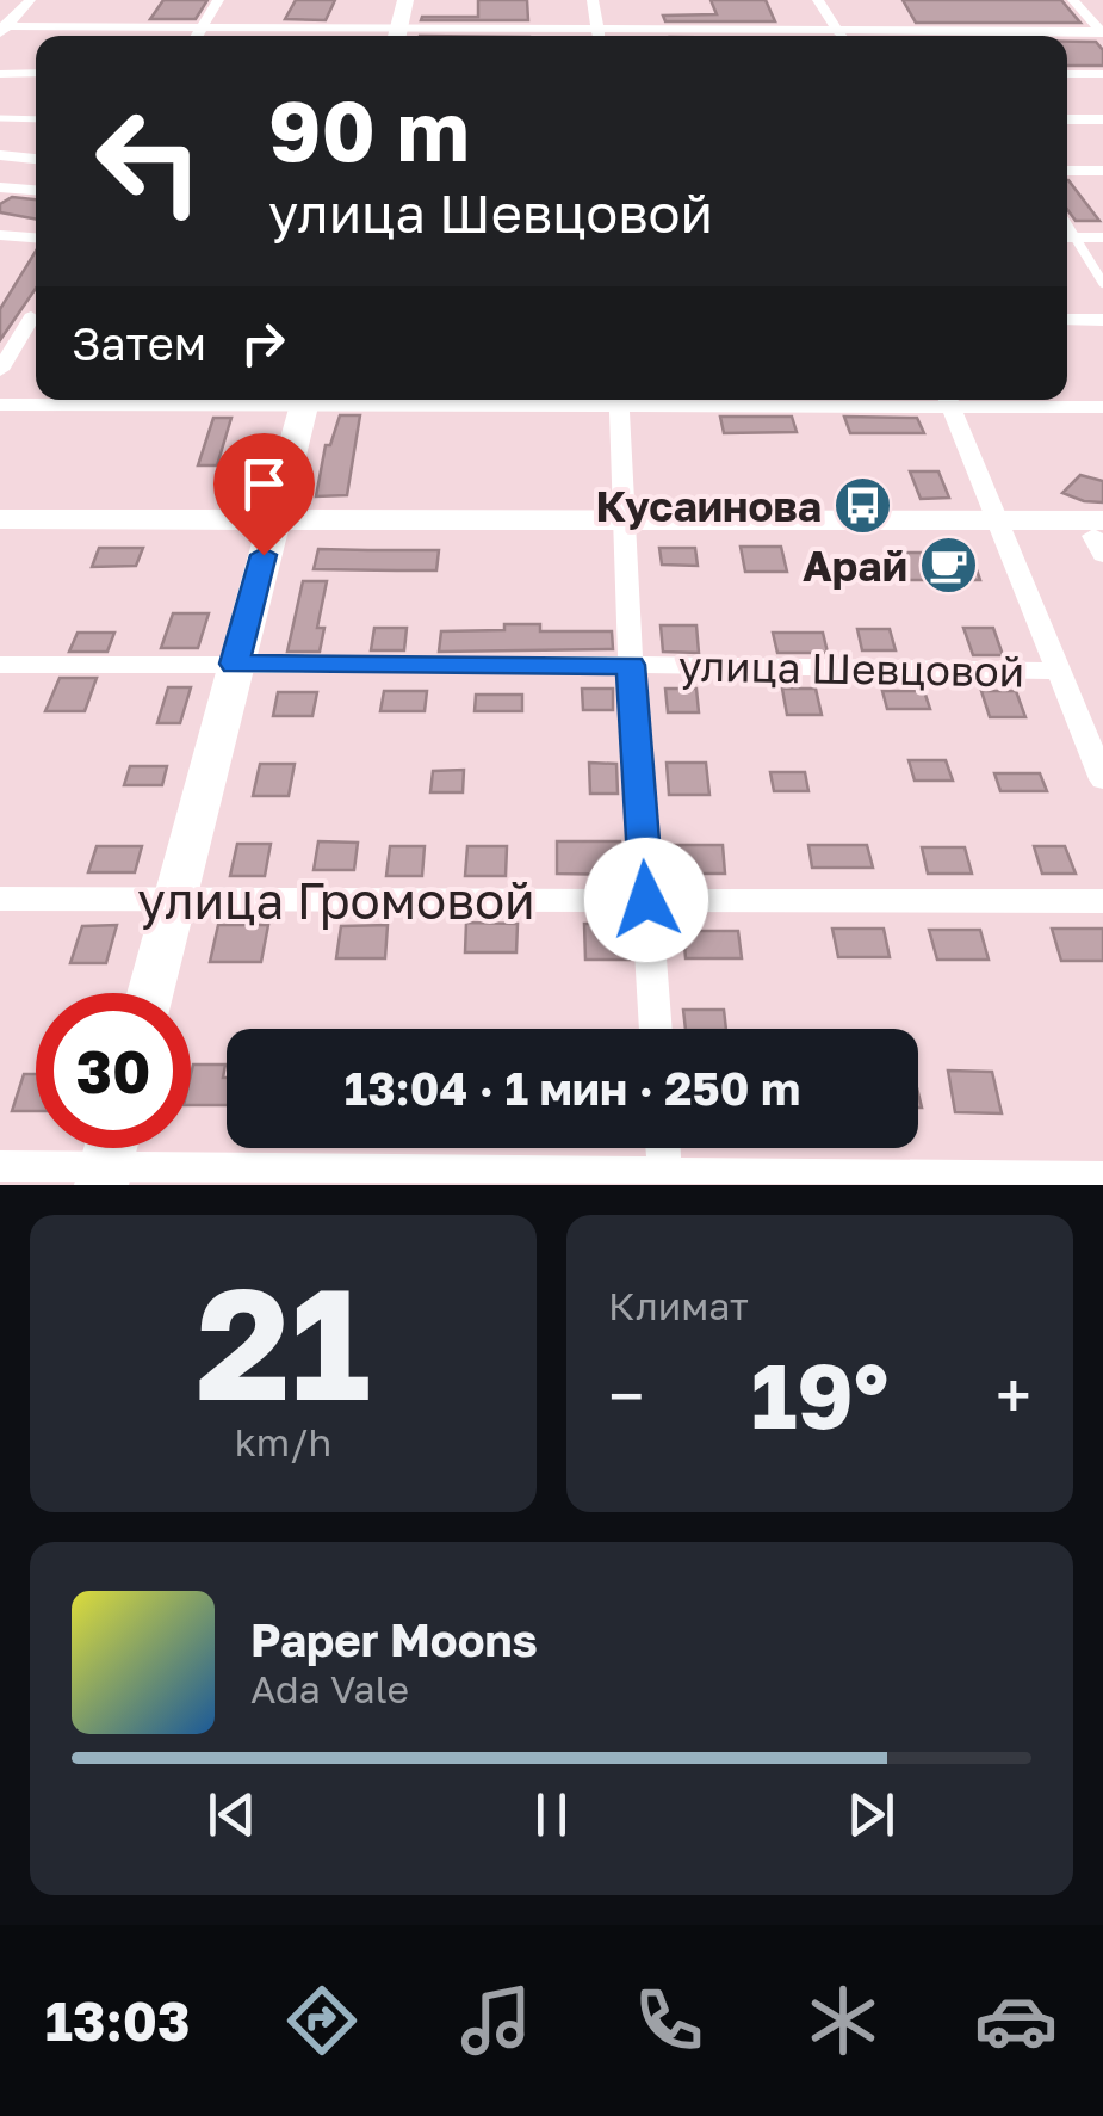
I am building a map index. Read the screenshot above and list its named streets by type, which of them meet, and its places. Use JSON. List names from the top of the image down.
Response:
{
  "streets": {
    "street": ["улица Шевцовой", "улица Громовой"]
  },
  "places": {
    "bus stop": ["Кусаинова"],
    "cafe": ["Арай"]
  },
  "page": {
    "turn": ["90 m", "улица Шевцовой"],
    "then": "Затем",
    "limit": "30",
    "trip": "13:04 · 1 мин · 250 m",
    "tile": [
      ["21", "km/h"],
      "Климат"
    ],
    "heat": ["−", "19°", "+"],
    "song": ["Paper Moons", "Ada Vale"],
    "tabs": "13:03"
  }
}
